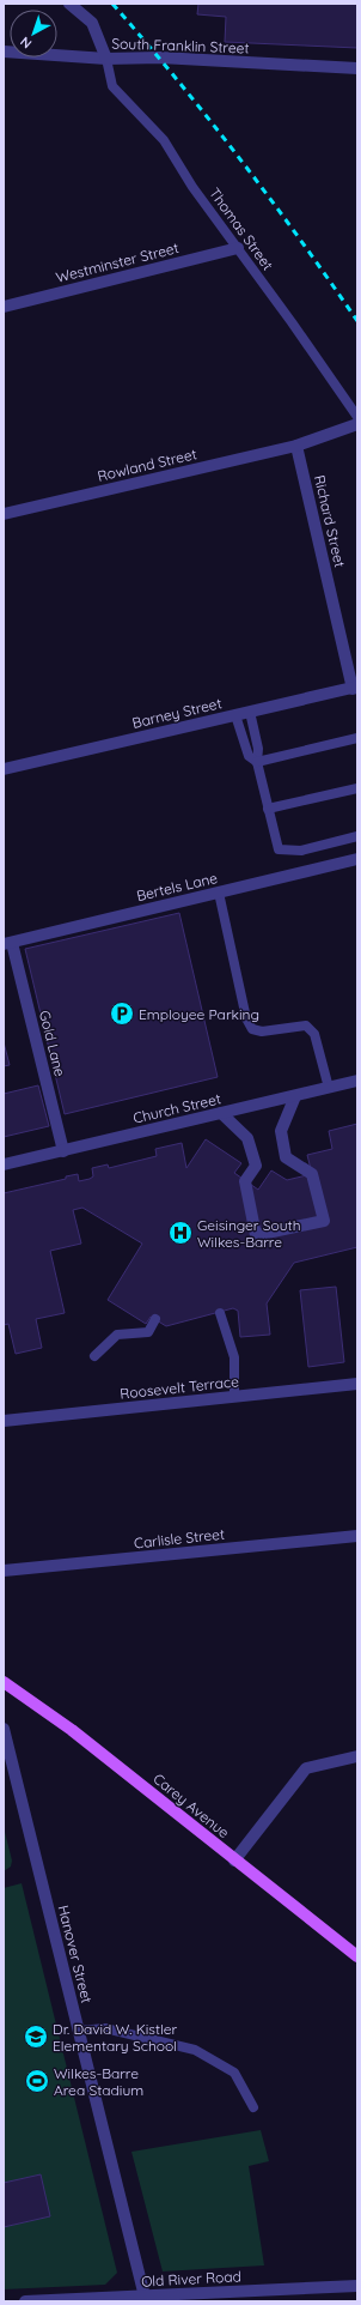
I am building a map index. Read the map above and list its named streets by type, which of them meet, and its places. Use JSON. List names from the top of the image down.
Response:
{
  "streets": {
    "main road": ["Carey Avenue"],
    "street": [
      "South Franklin Street",
      "Westminster Street",
      "Rowland Street",
      "Richard Street",
      "Barney Street",
      "Bertels Lane",
      "Gold Lane",
      "Church Street",
      "Roosevelt Terrace",
      "Carlisle Street",
      "Hanover Street",
      "Old River Road"
    ],
    "lane": ["Thomas Street"]
  },
  "crossings": [
    ["South Franklin Street", "Thomas Street"],
    ["Thomas Street", "Westminster Street"],
    ["Rowland Street", "Richard Street"],
    ["Richard Street", "Barney Street"],
    ["Bertels Lane", "Gold Lane"],
    ["Gold Lane", "Church Street"],
    ["Hanover Street", "Old River Road"]
  ],
  "places": {
    "parking": ["Employee Parking"],
    "hospital": ["Geisinger South Wilkes-Barre"],
    "school or university": ["Dr. David W. Kistler Elementary School"],
    "sports": ["Wilkes-Barre Area Stadium"]
  },
  "north": "bottom left"
}
